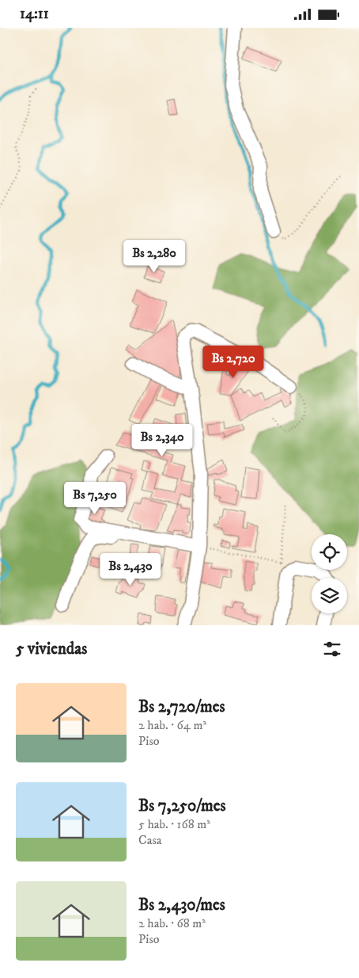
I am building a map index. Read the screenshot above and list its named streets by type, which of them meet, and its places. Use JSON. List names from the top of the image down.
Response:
{
  "page": {
    "status": "14:11",
    "price": [
      "Bs 2,280",
      "Bs 2,720",
      "Bs 2,340",
      "Bs 7,250",
      "Bs 2,430"
    ],
    "heading": "5 viviendas",
    "list": [
      {
        "name": "Bs 2,720/mes",
        "note": "2 hab. · 64 m² · Piso"
      },
      {
        "name": "Bs 7,250/mes",
        "note": "5 hab. · 168 m² · Casa"
      },
      {
        "name": "Bs 2,430/mes",
        "note": "2 hab. · 68 m² · Piso"
      }
    ]
  }
}
